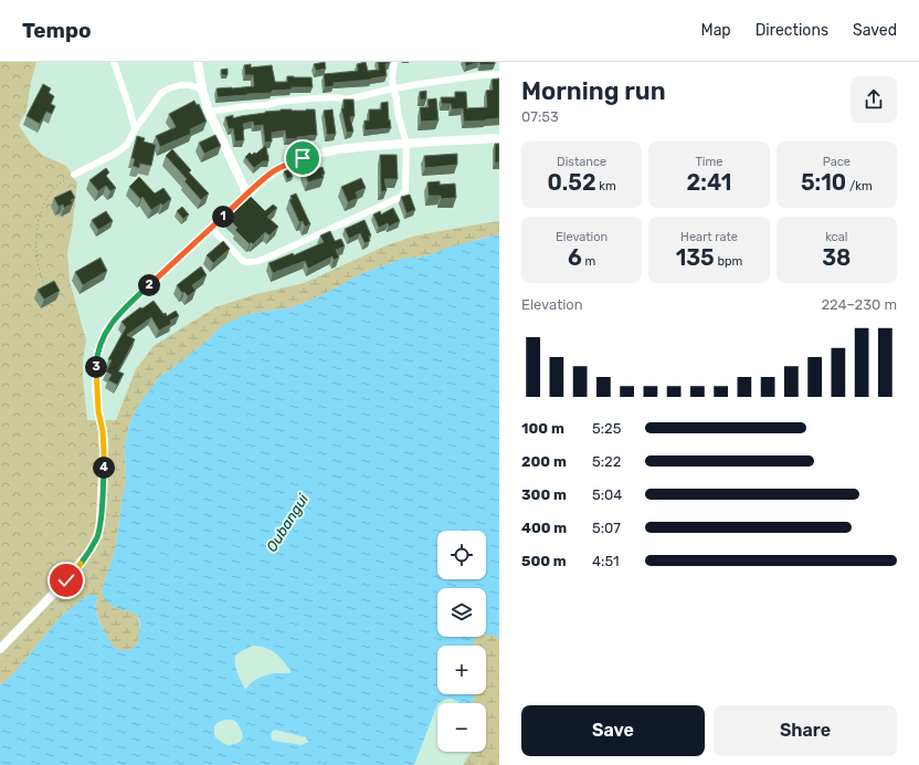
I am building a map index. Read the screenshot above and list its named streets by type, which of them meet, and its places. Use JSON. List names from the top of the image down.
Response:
{
  "water": ["Oubangui"],
  "page": {
    "header": "Tempo",
    "nav": ["Map", "Directions", "Saved"],
    "heading": ["Morning run", "07:53"],
    "stats": [
      ["Distance", "0.52 km"],
      ["Time", "2:41"],
      ["Pace", "5:10 /km"],
      ["Elevation", "6 m"],
      ["Heart rate", "135 bpm"],
      ["kcal", "38"]
    ],
    "pins": [
      "1",
      "2",
      "3",
      "4"
    ],
    "chart": ["Elevation", "224–230 m"],
    "list": [
      {
        "name": "100 m",
        "note": "5:25"
      },
      {
        "name": "200 m",
        "note": "5:22"
      },
      {
        "name": "300 m",
        "note": "5:04"
      },
      {
        "name": "400 m",
        "note": "5:07"
      },
      {
        "name": "500 m",
        "note": "4:51"
      }
    ],
    "map_buttons": ["+", "−"],
    "buttons": ["Save", "Share"]
  }
}
